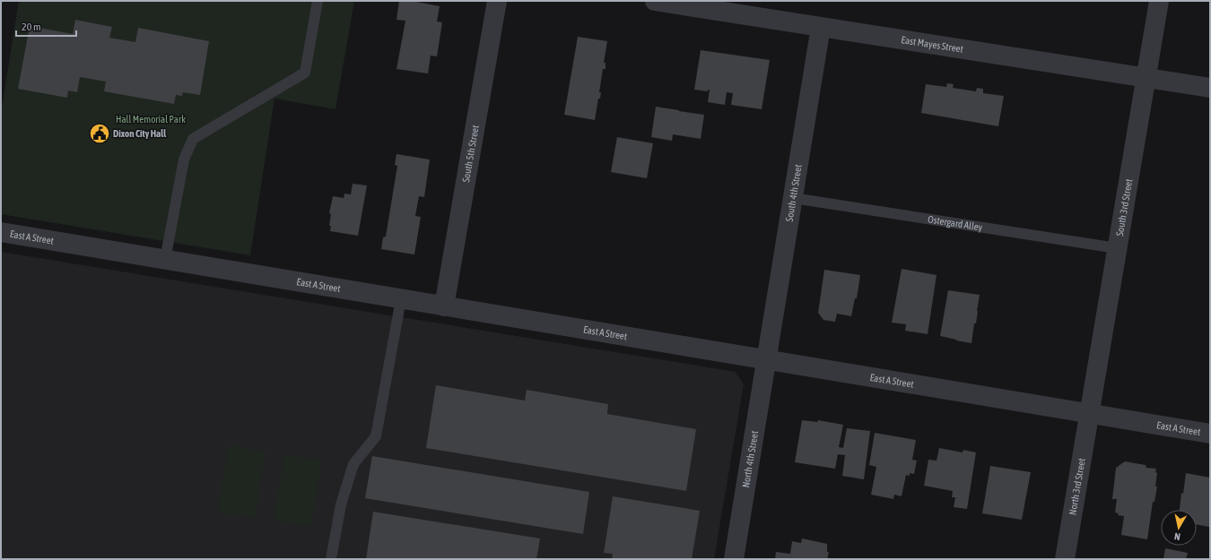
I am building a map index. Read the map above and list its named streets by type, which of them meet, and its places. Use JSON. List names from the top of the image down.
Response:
{
  "streets": {
    "street": [
      "East Mayes Street",
      "South 5th Street",
      "South 4th Street",
      "South 3rd Street",
      "East A Street",
      "North 4th Street",
      "North 3rd Street"
    ],
    "lane": ["Ostergard Alley"]
  },
  "crossings": [
    ["East Mayes Street", "South 4th Street"],
    ["East Mayes Street", "South 3rd Street"],
    ["South 5th Street", "East A Street"],
    ["South 4th Street", "Ostergard Alley"],
    ["South 4th Street", "East A Street"],
    ["South 4th Street", "North 4th Street"],
    ["South 3rd Street", "Ostergard Alley"],
    ["South 3rd Street", "East A Street"],
    ["South 3rd Street", "North 3rd Street"],
    ["East A Street", "North 4th Street"],
    ["East A Street", "North 3rd Street"]
  ],
  "parks": ["Hall Memorial Park"],
  "places": {
    "public building": ["Dixon City Hall"]
  },
  "scale_bar": "20 m",
  "north": "bottom"
}
